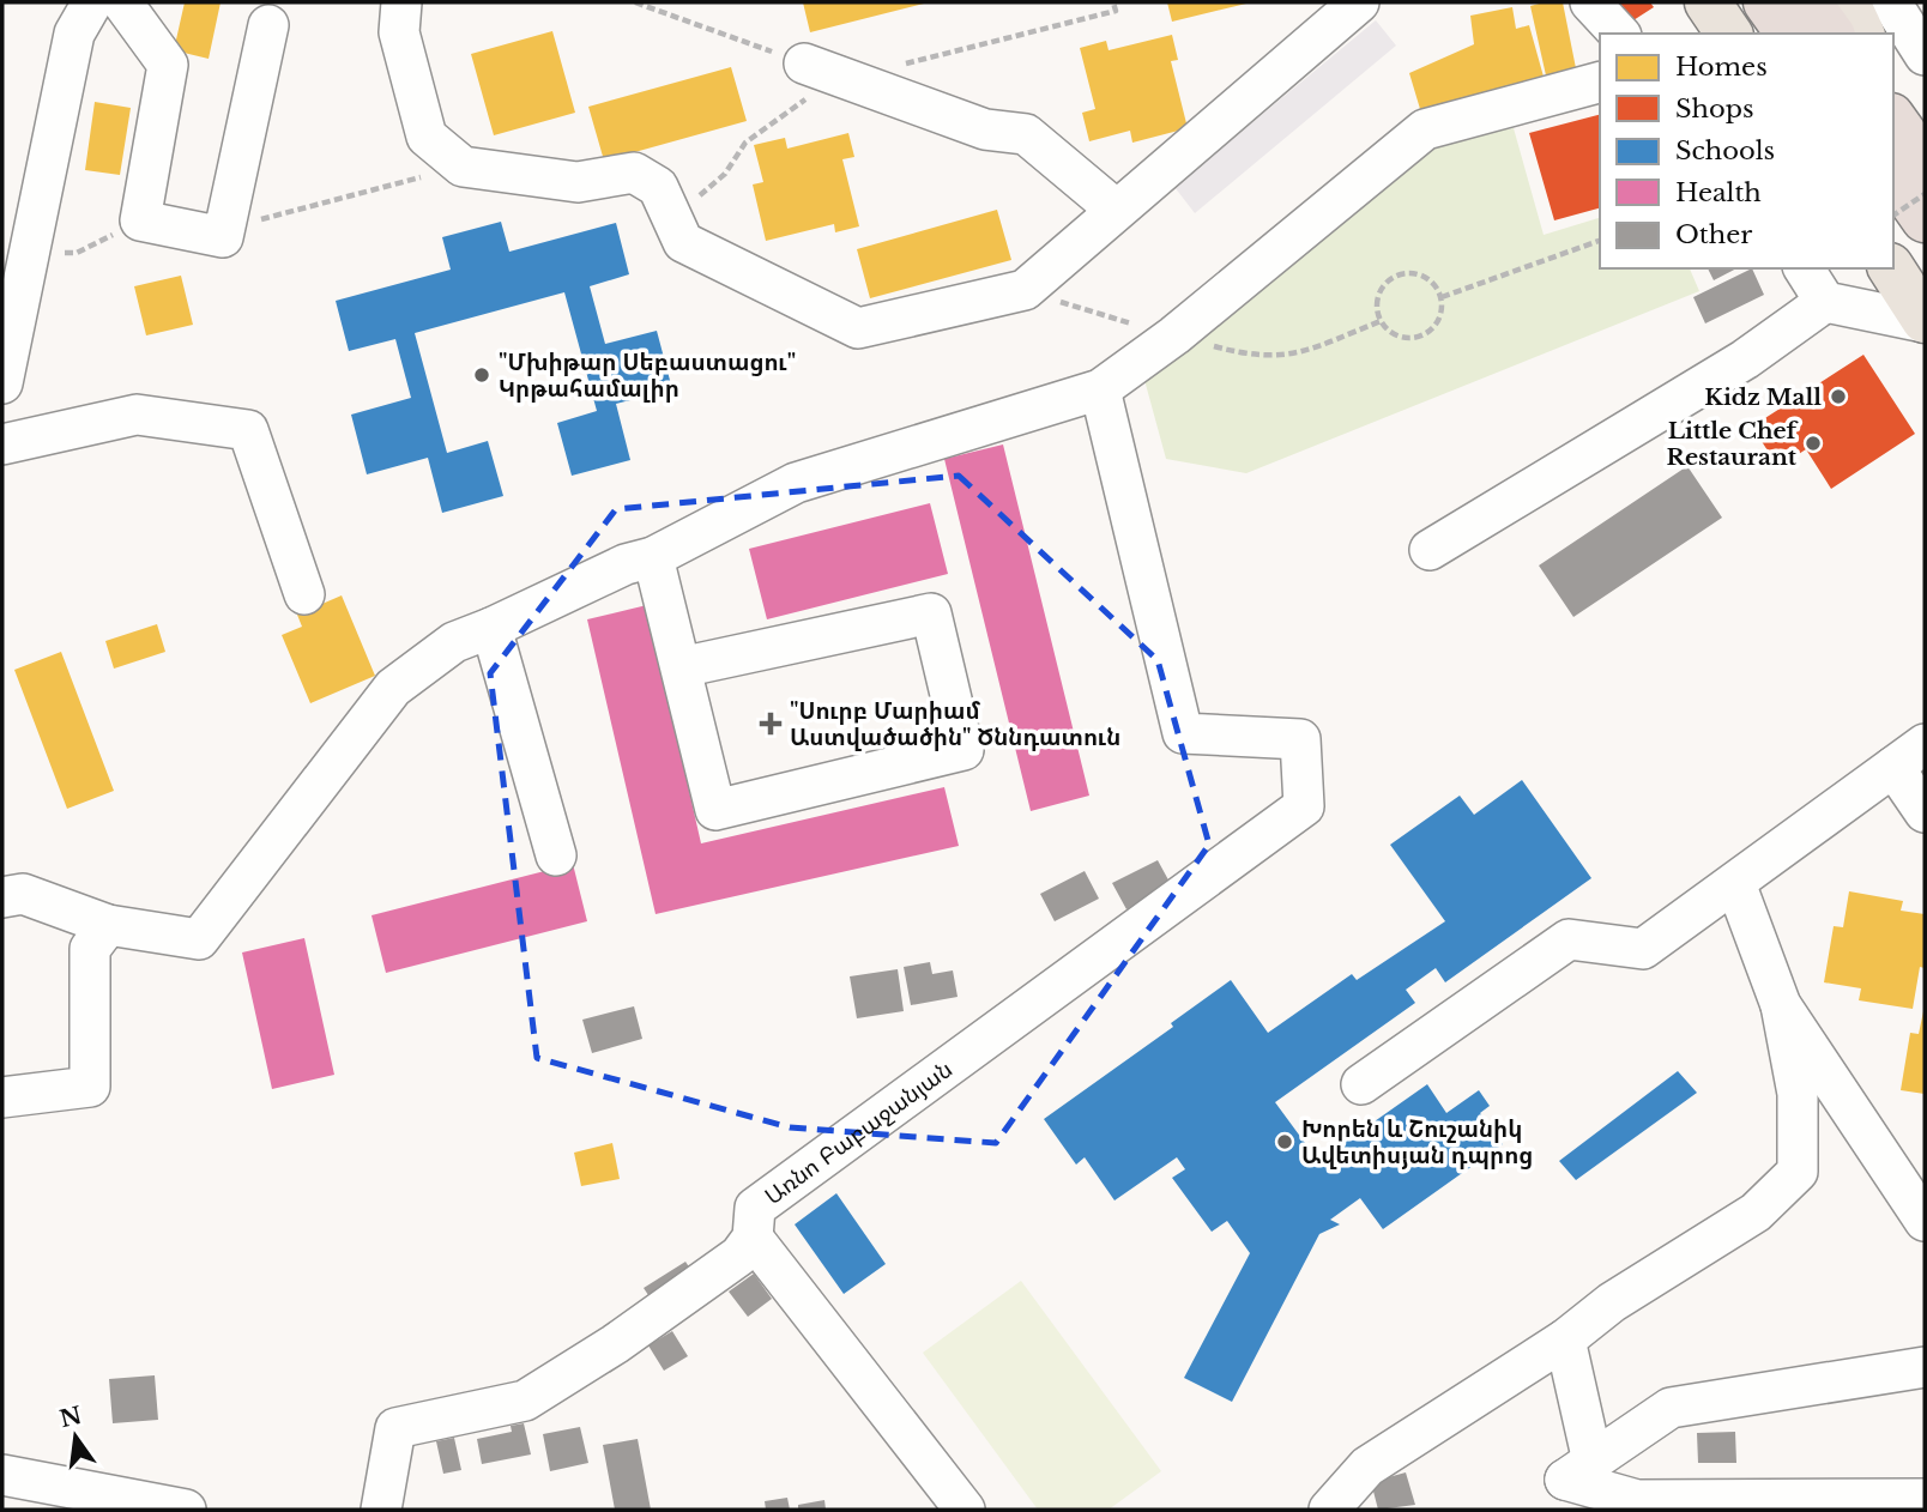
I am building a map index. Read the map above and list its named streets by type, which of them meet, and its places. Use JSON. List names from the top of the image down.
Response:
{
  "streets": {
    "lane": ["Առնո Բաբաջանյան"]
  },
  "places": {
    "other": [
      "\"Մխիթար Սեբաստացու\" Կրթահամալիր",
      "Kidz Mall",
      "Little Chef Restaurant",
      "Խորեն և Շուշանիկ Ավետիսյան դպրոց"
    ],
    "health": ["\"Սուրբ Մարիամ Աստվածածին\" Ծննդատուն"]
  },
  "legend": [
    "Homes",
    "Shops",
    "Schools",
    "Health",
    "Other"
  ],
  "north": "top"
}
